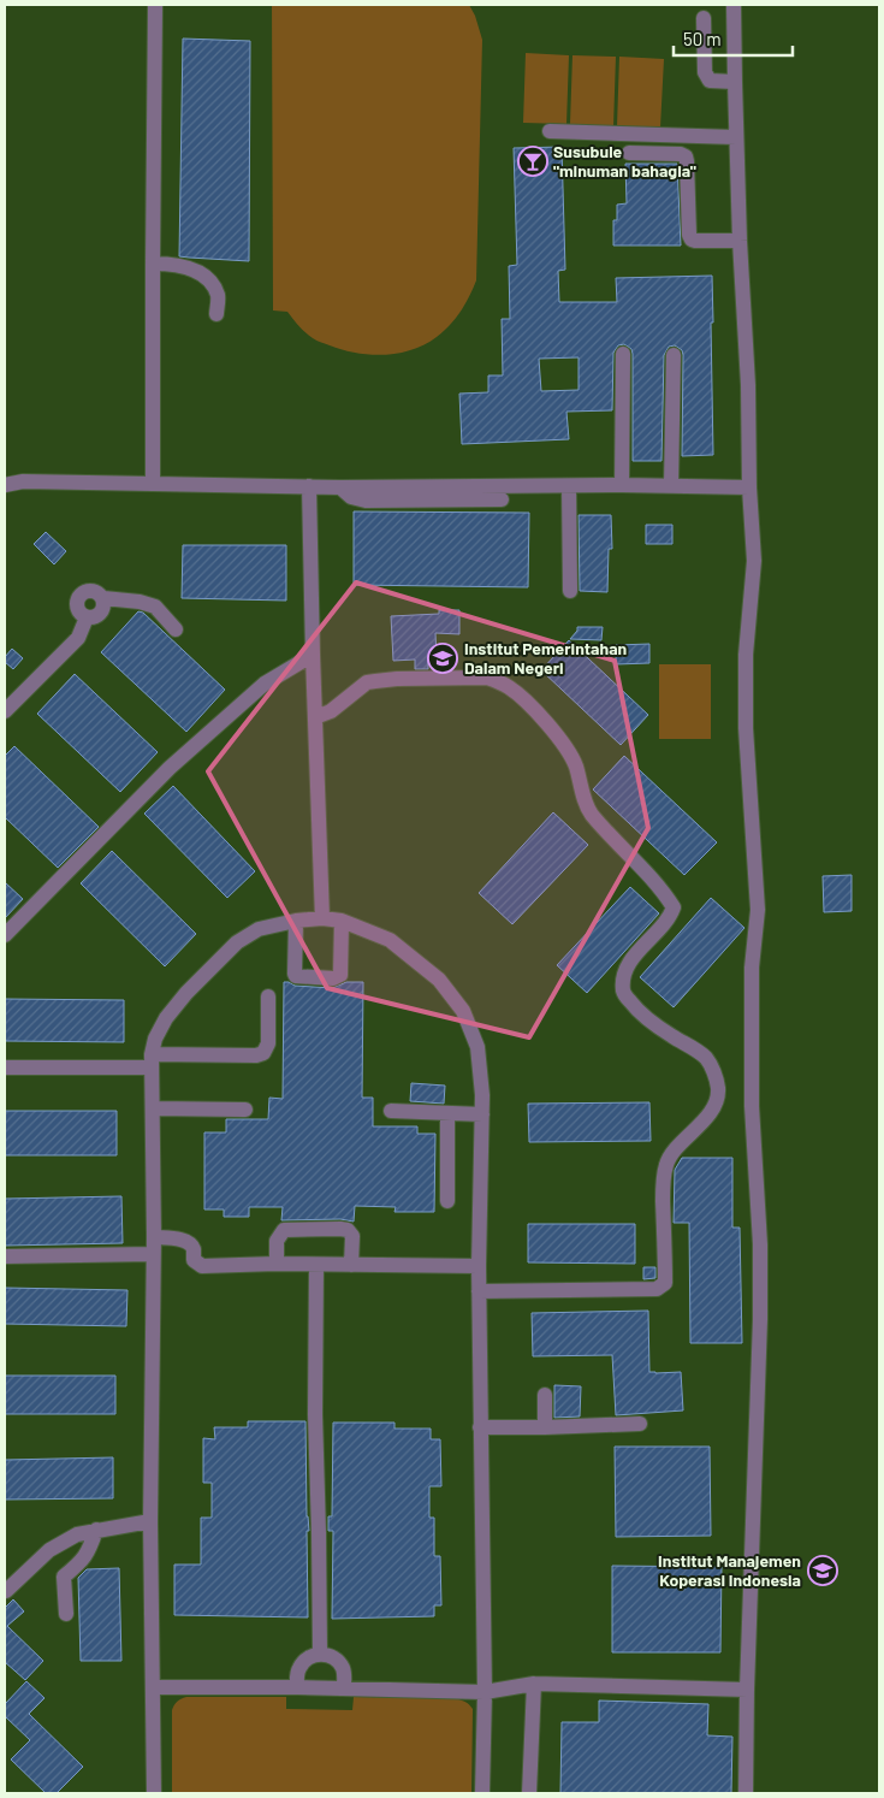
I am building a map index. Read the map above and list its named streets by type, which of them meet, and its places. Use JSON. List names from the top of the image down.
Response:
{
  "places": {
    "bar": ["Susubule \"minuman bahagia\""],
    "school or university": ["Institut Pemerintahan Dalam Negeri", "Institut Manajemen Koperasi Indonesia"]
  },
  "scale_bar": "50 m"
}
